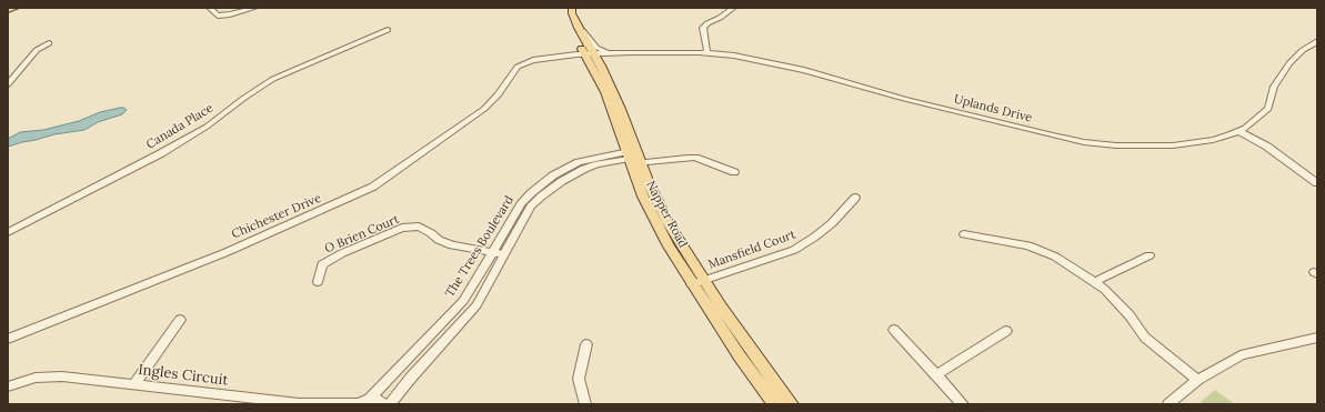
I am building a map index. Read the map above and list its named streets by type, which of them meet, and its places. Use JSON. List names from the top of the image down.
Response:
{
  "streets": {
    "main road": ["Napper Road"],
    "street": [
      "Uplands Drive",
      "Canada Place",
      "Chichester Drive",
      "O Brien Court",
      "The Trees Boulevard",
      "Mansfield Court",
      "Ingles Circuit"
    ]
  },
  "crossings": [
    ["Uplands Drive", "Napper Road"],
    ["Uplands Drive", "Chichester Drive"],
    ["Napper Road", "Chichester Drive"],
    ["Napper Road", "The Trees Boulevard"],
    ["Napper Road", "Mansfield Court"],
    ["O Brien Court", "The Trees Boulevard"],
    ["The Trees Boulevard", "Ingles Circuit"]
  ]
}
